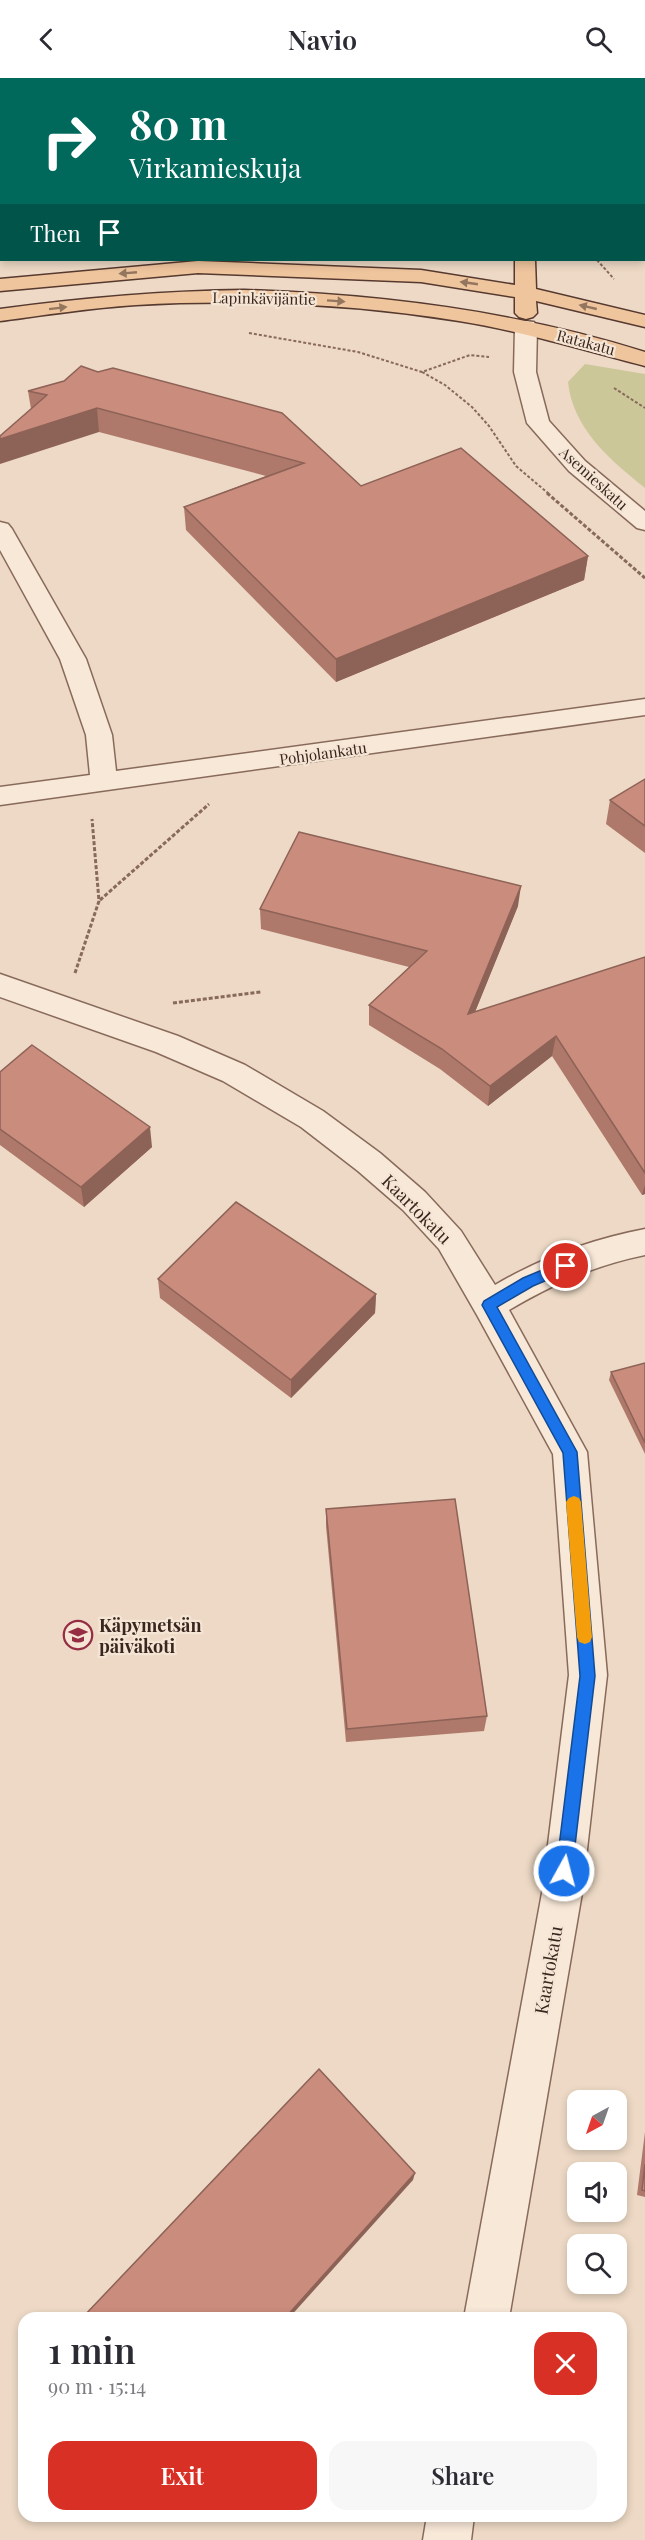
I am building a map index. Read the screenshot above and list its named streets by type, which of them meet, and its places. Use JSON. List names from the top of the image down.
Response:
{
  "streets": {
    "main road": ["Lapinkävijäntie", "Ratakatu"],
    "street": ["Asemieskatu", "Pohjolankatu", "Kaartokatu"]
  },
  "crossings": [
    ["Lapinkävijäntie", "Ratakatu"],
    ["Lapinkävijäntie", "Asemieskatu"],
    ["Ratakatu", "Asemieskatu"]
  ],
  "places": {
    "school or university": ["Käpymetsän päiväkoti"]
  },
  "north": "bottom left",
  "page": {
    "header": "Navio",
    "turn": ["80 m", "Virkamieskuja"],
    "then": "Then",
    "heading": ["1 min", "90 m · 15:14"],
    "buttons": ["Exit", "Share"]
  }
}
